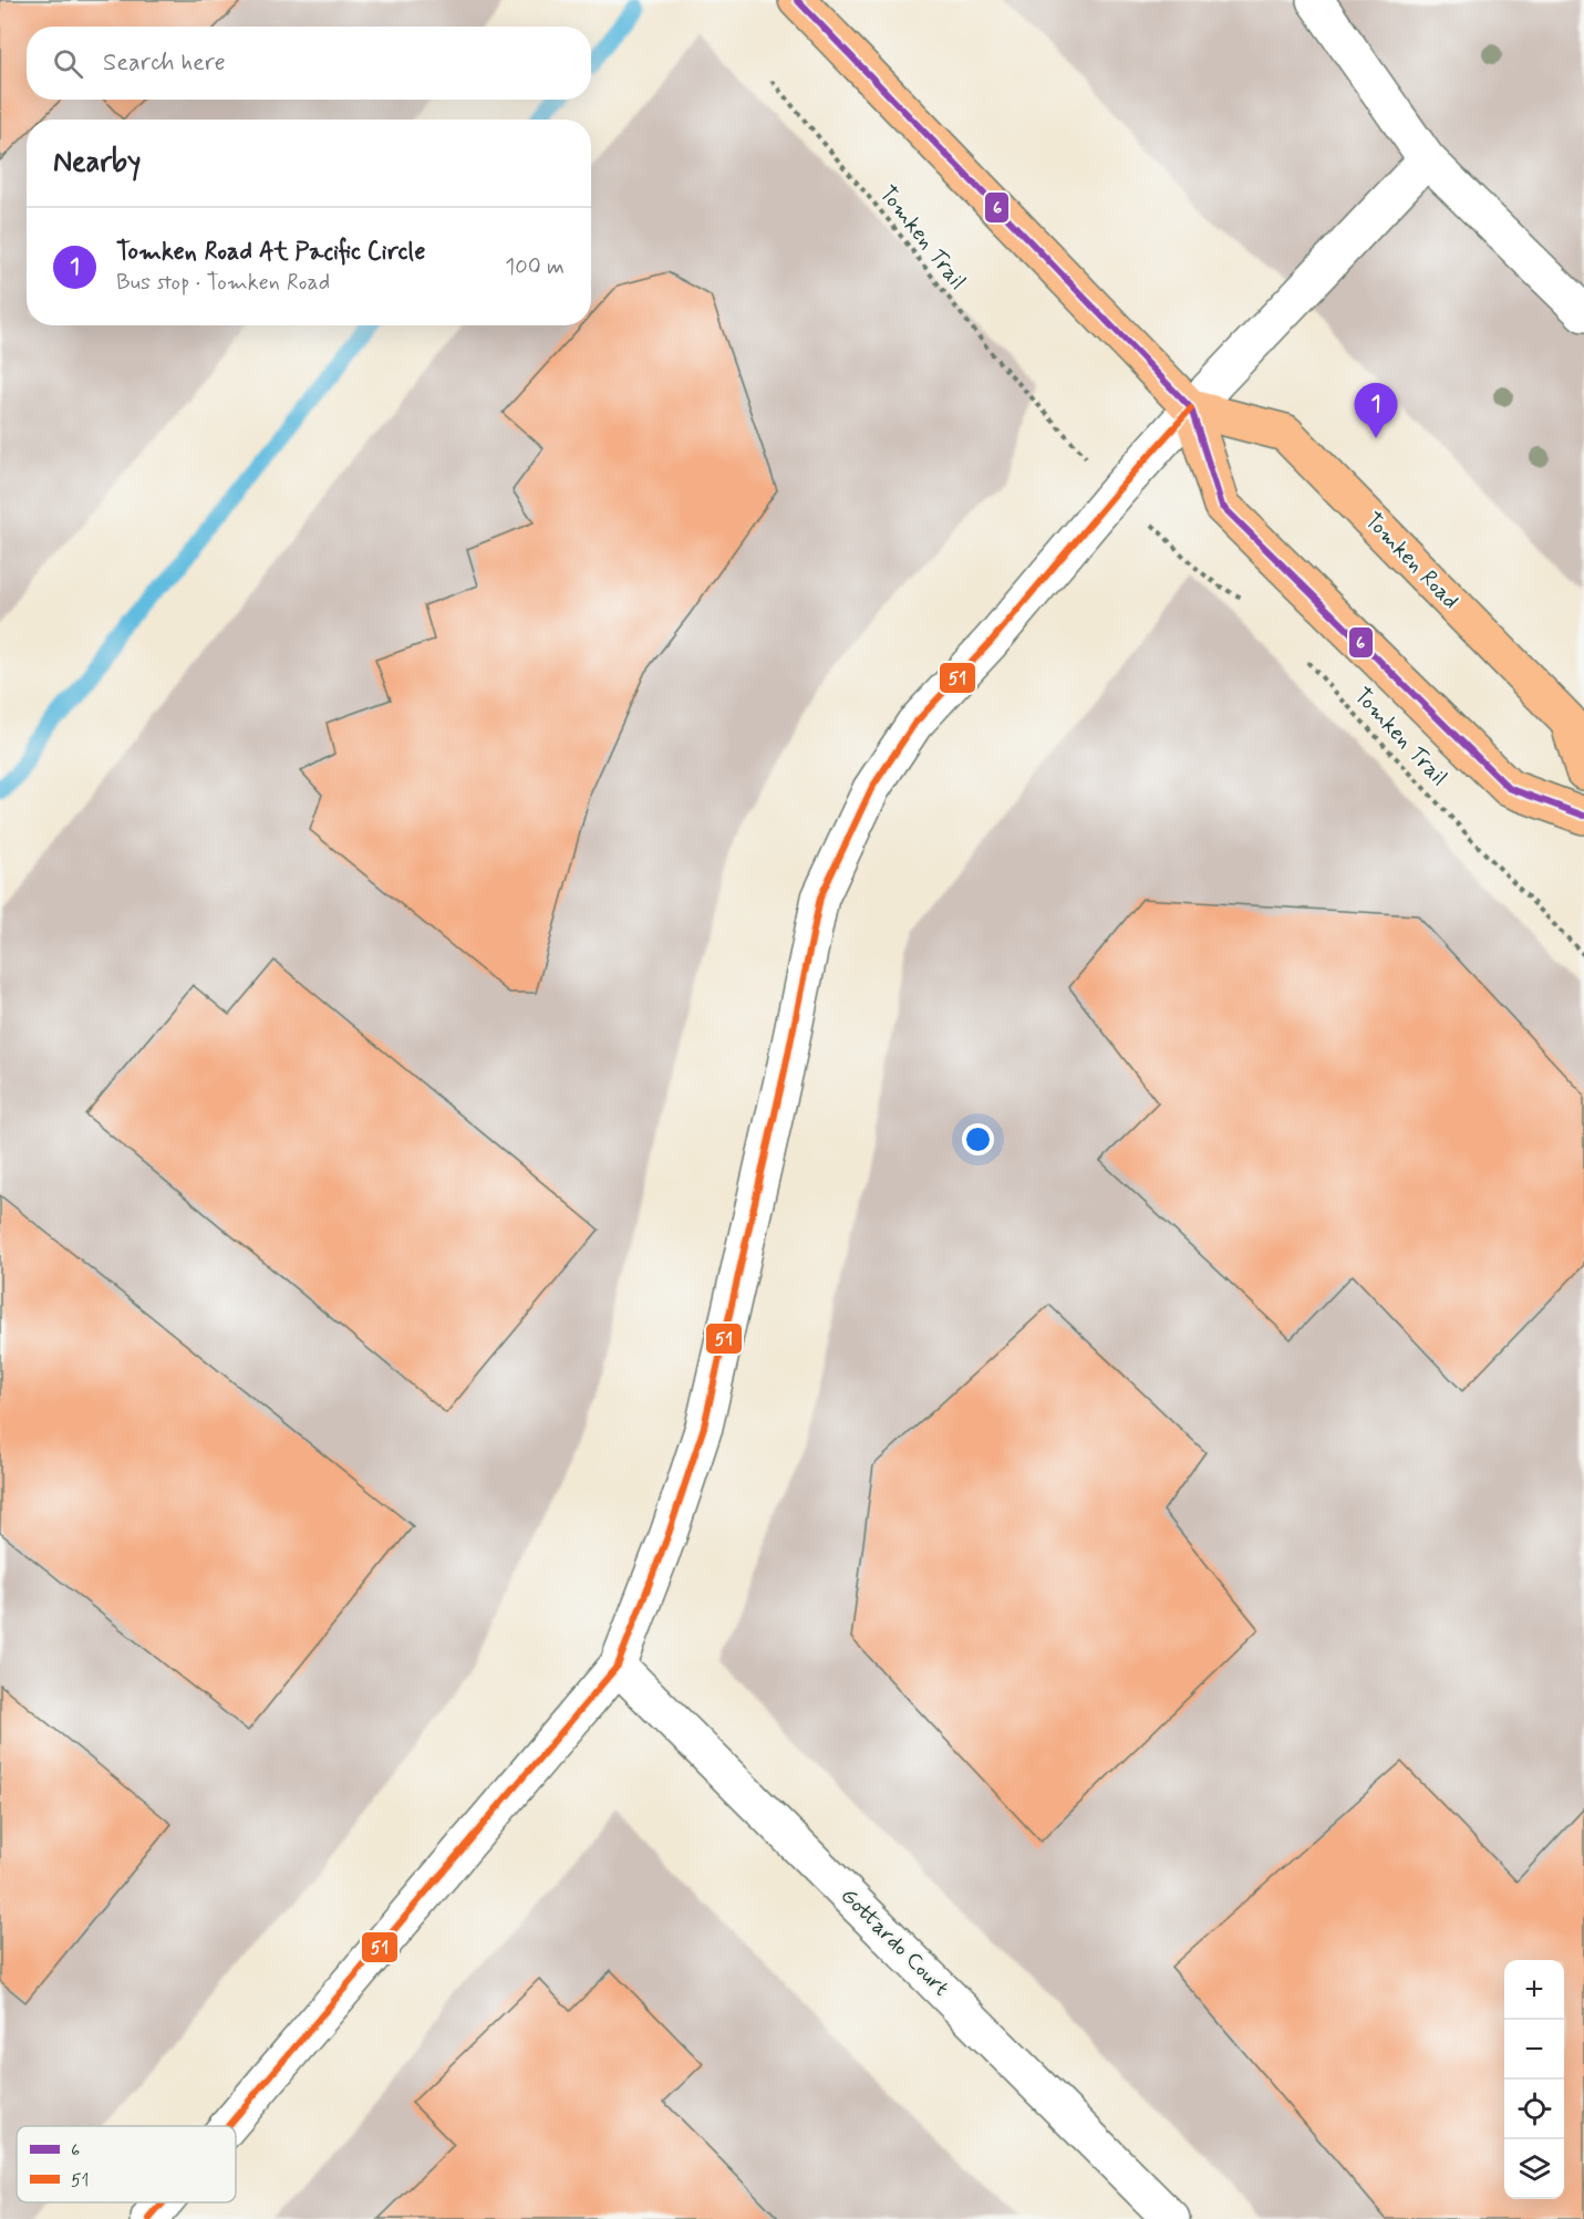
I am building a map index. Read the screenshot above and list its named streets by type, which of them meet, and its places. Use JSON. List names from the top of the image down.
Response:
{
  "streets": {
    "main road": ["Tomken Road"],
    "street": ["Gottardo Court"],
    "path": ["Tomken Trail"]
  },
  "lines": ["transit line 6", "transit line 51"],
  "legend": ["6", "51"],
  "page": {
    "search": "Search here",
    "heading": "Nearby",
    "list": [
      {
        "mark": "1",
        "name": "Tomken Road At Pacific Circle",
        "note": "Bus stop · Tomken Road",
        "value": "100 m"
      }
    ],
    "pins": "1",
    "map_buttons": ["+", "−"]
  }
}
